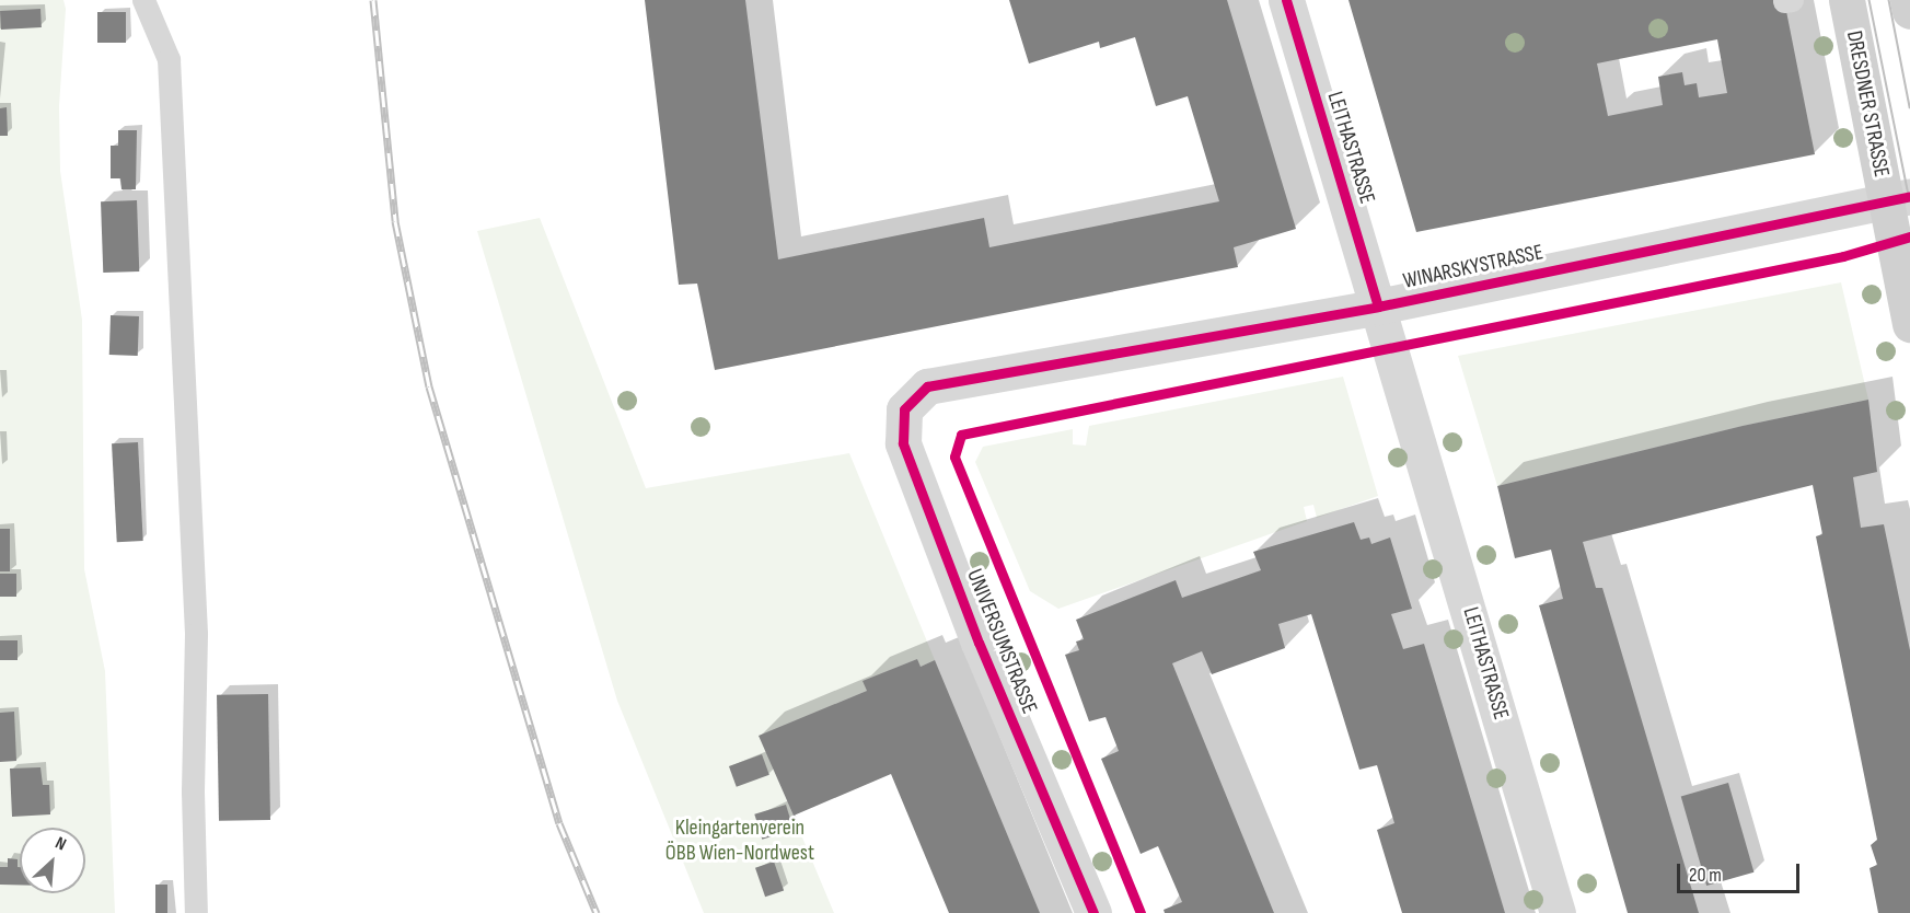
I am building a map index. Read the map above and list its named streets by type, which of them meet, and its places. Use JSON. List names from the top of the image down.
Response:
{
  "streets": {
    "main road": ["DRESDNER STRASSE"],
    "street": ["LEITHASTRASSE", "WINARSKYSTRASSE", "UNIVERSUMSTRASSE"]
  },
  "crossings": [
    ["DRESDNER STRASSE", "WINARSKYSTRASSE"],
    ["LEITHASTRASSE", "WINARSKYSTRASSE"],
    ["WINARSKYSTRASSE", "UNIVERSUMSTRASSE"]
  ],
  "parks": ["Kleingartenverein ÖBB Wien-Nordwest"],
  "scale_bar": "20 m",
  "north": "top right"
}
